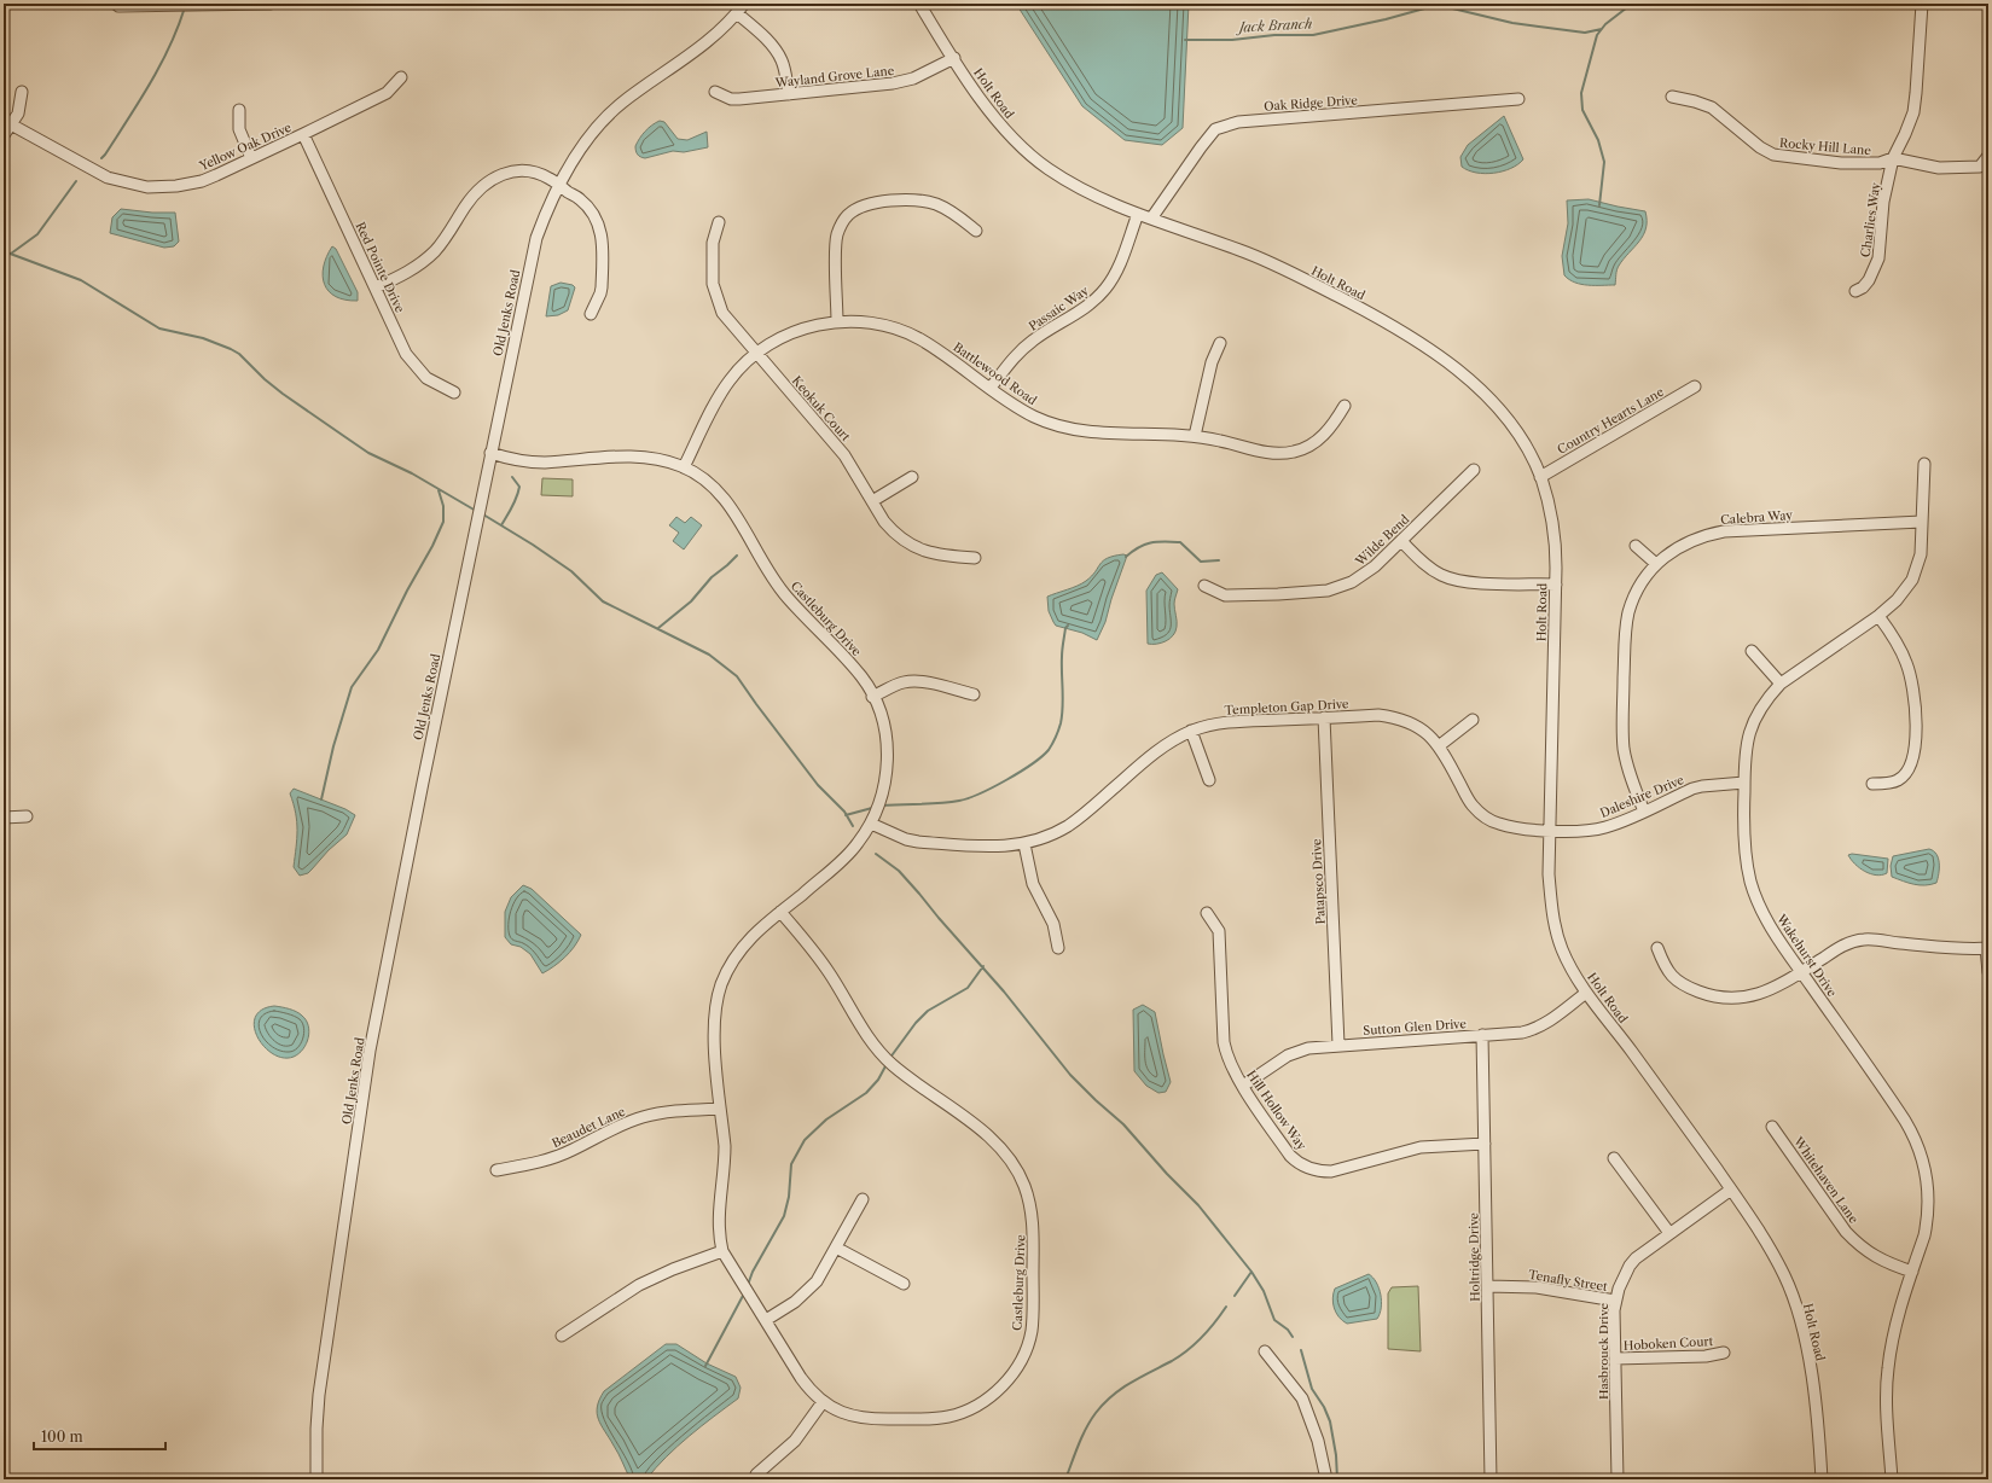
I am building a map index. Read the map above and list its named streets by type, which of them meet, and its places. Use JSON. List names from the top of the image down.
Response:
{
  "streets": {
    "street": [
      "Wayland Grove Lane",
      "Holt Road",
      "Oak Ridge Drive",
      "Yellow Oak Drive",
      "Rocky Hill Lane",
      "Charlies Way",
      "Red Pointe Drive",
      "Passaic Way",
      "Old Jenks Road",
      "Battlewood Road",
      "Keokuk Court",
      "Country Hearts Lane",
      "Calebra Way",
      "Wilde Bend",
      "Castleburg Drive",
      "Templeton Gap Drive",
      "Daleshire Drive",
      "Patapsco Drive",
      "Wakehurst Drive",
      "Sutton Glen Drive",
      "Hill Hollow Way",
      "Beaudet Lane",
      "Whitehaven Lane",
      "Holtridge Drive",
      "Tenafly Street",
      "Hoboken Court",
      "Hasbrouck Drive"
    ]
  },
  "crossings": [
    ["Wayland Grove Lane", "Holt Road"],
    ["Holt Road", "Oak Ridge Drive"],
    ["Holt Road", "Passaic Way"],
    ["Holt Road", "Country Hearts Lane"],
    ["Holt Road", "Templeton Gap Drive"],
    ["Holt Road", "Daleshire Drive"],
    ["Holt Road", "Sutton Glen Drive"],
    ["Holt Road", "Hasbrouck Drive"],
    ["Yellow Oak Drive", "Red Pointe Drive"],
    ["Rocky Hill Lane", "Charlies Way"],
    ["Passaic Way", "Battlewood Road"],
    ["Old Jenks Road", "Castleburg Drive"],
    ["Battlewood Road", "Keokuk Court"],
    ["Battlewood Road", "Castleburg Drive"],
    ["Calebra Way", "Daleshire Drive"],
    ["Calebra Way", "Wakehurst Drive"],
    ["Castleburg Drive", "Templeton Gap Drive"],
    ["Castleburg Drive", "Beaudet Lane"],
    ["Templeton Gap Drive", "Daleshire Drive"],
    ["Templeton Gap Drive", "Patapsco Drive"],
    ["Daleshire Drive", "Wakehurst Drive"],
    ["Patapsco Drive", "Sutton Glen Drive"],
    ["Wakehurst Drive", "Whitehaven Lane"],
    ["Sutton Glen Drive", "Hill Hollow Way"],
    ["Sutton Glen Drive", "Holtridge Drive"],
    ["Hill Hollow Way", "Holtridge Drive"],
    ["Holtridge Drive", "Tenafly Street"],
    ["Tenafly Street", "Hasbrouck Drive"],
    ["Hoboken Court", "Hasbrouck Drive"]
  ],
  "water": ["Jack Branch"],
  "scale_bar": "100 m"
}
